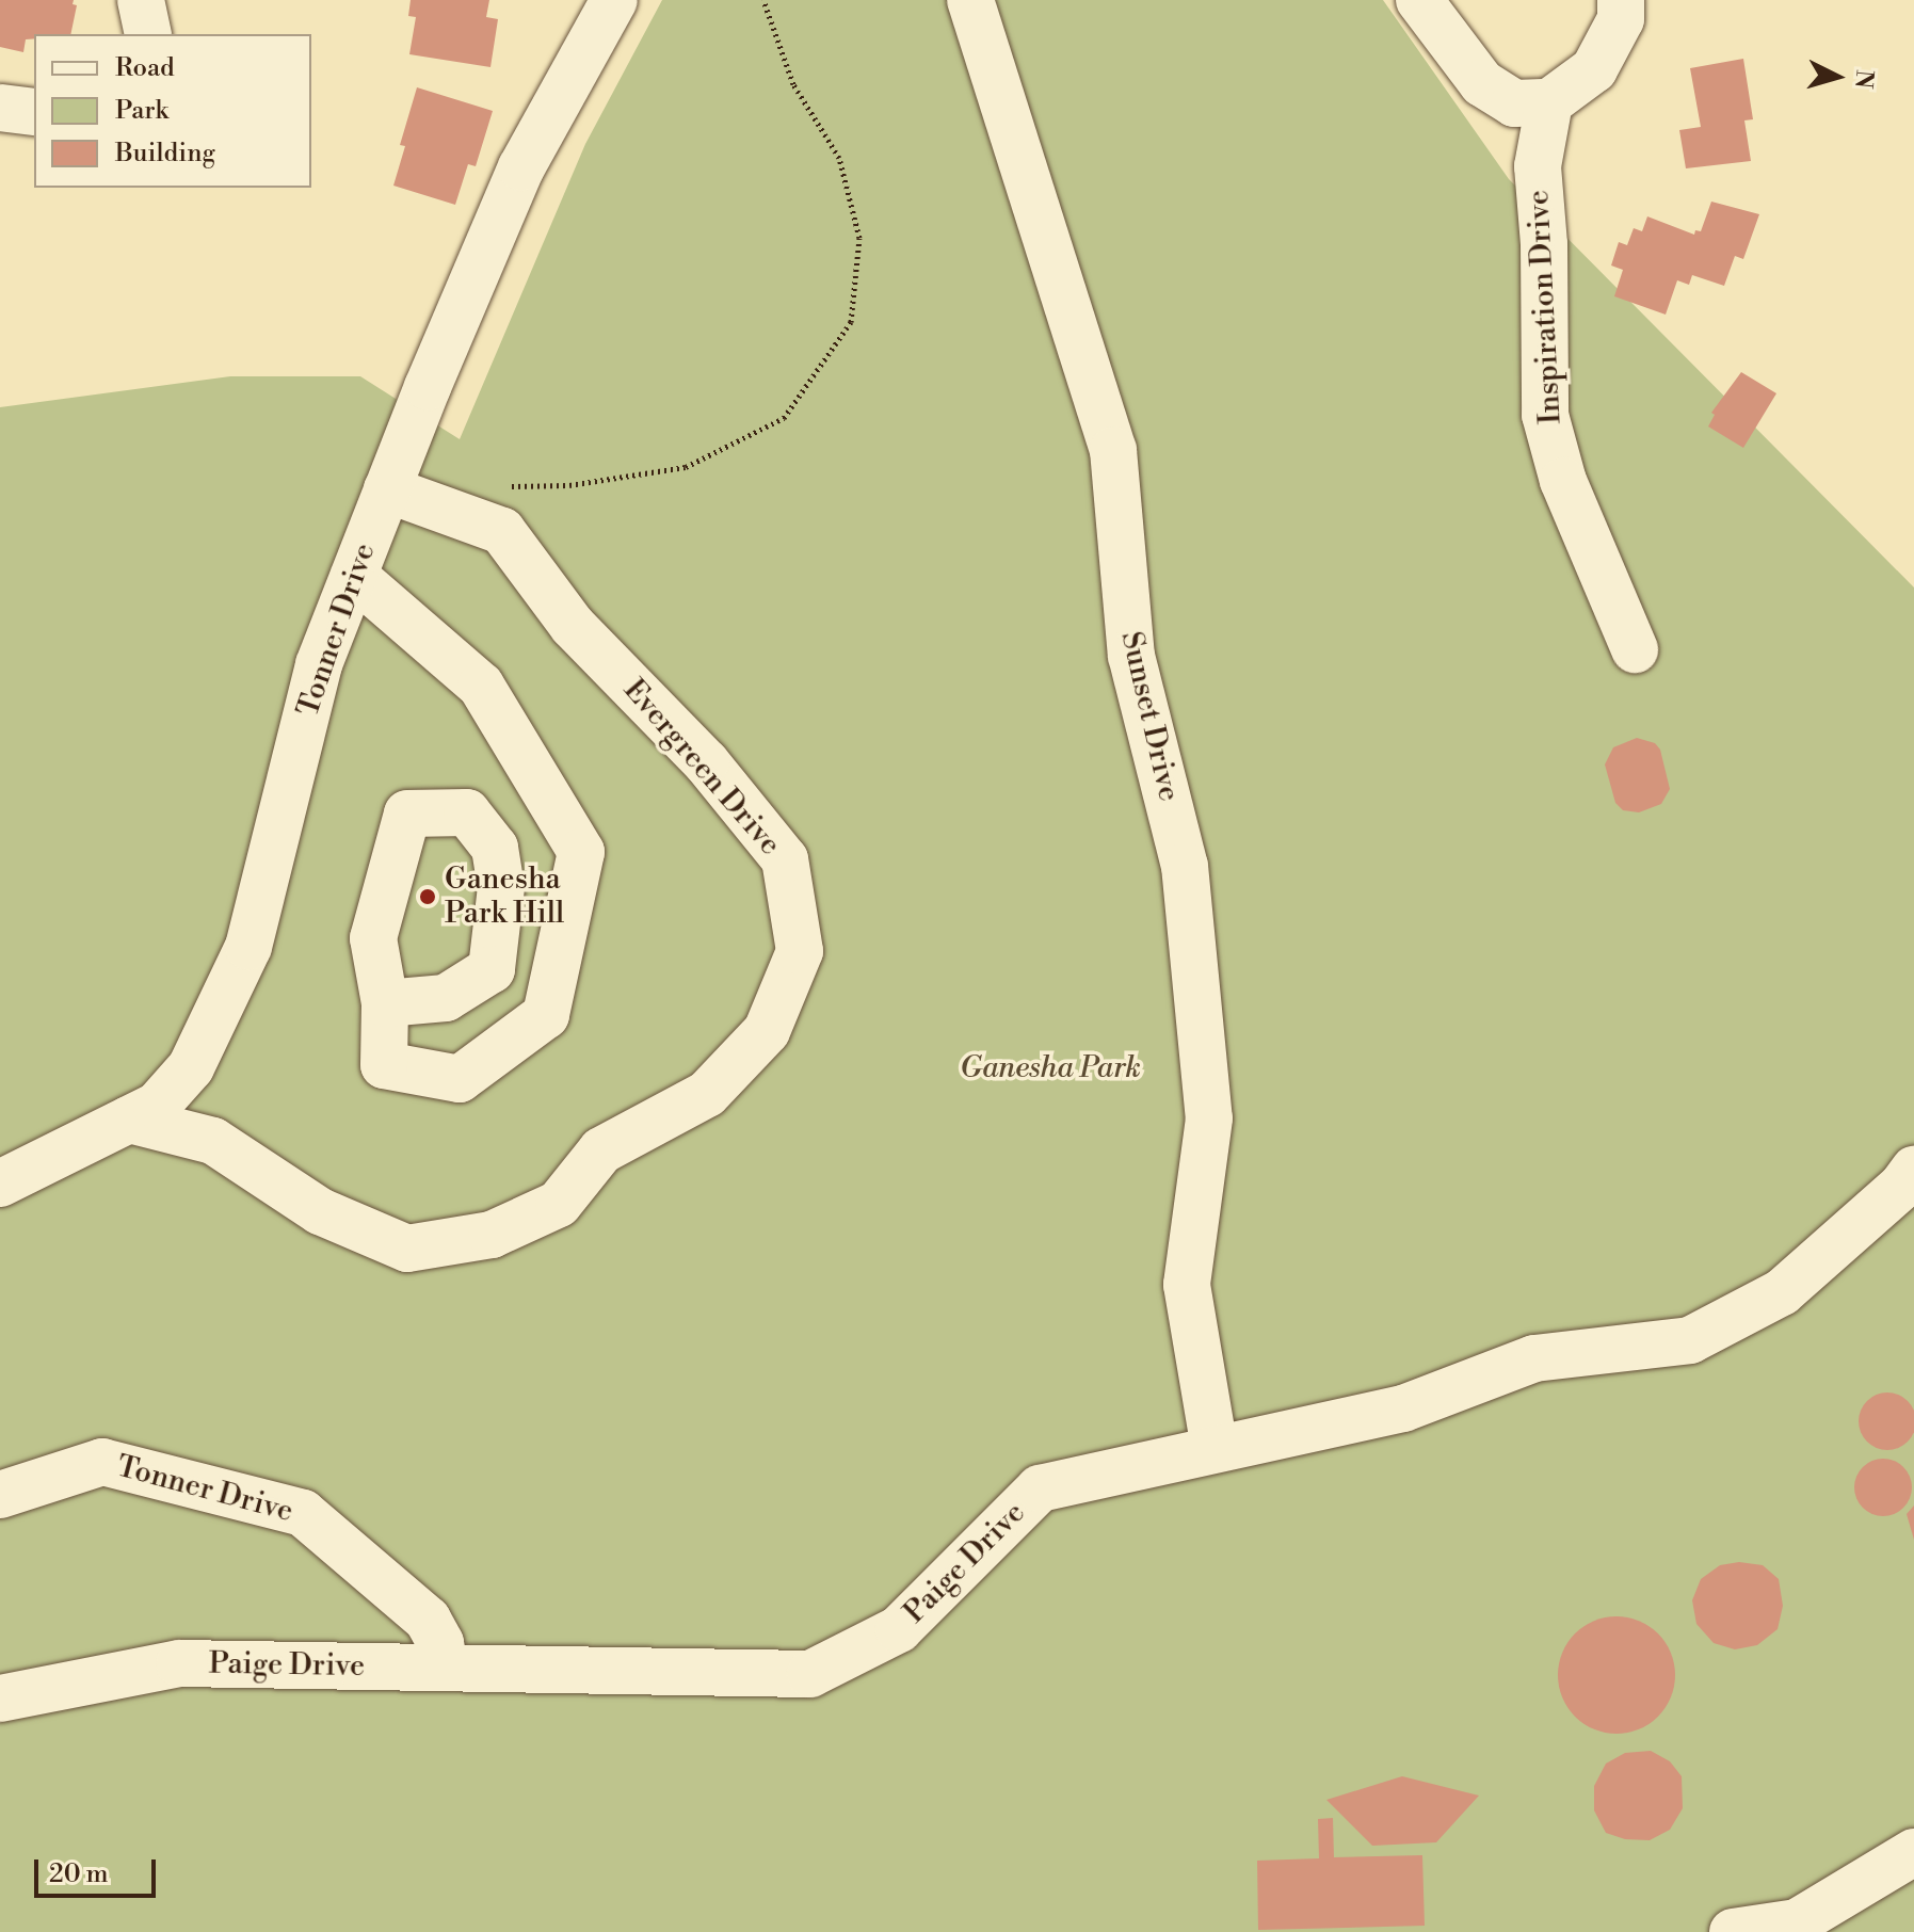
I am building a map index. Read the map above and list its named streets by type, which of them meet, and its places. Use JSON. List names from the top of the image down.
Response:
{
  "streets": {
    "street": [
      "Inspiration Drive",
      "Tonner Drive",
      "Sunset Drive",
      "Evergreen Drive",
      "Paige Drive"
    ]
  },
  "crossings": [
    ["Tonner Drive", "Evergreen Drive"],
    ["Tonner Drive", "Paige Drive"],
    ["Sunset Drive", "Paige Drive"]
  ],
  "parks": ["Ganesha Park"],
  "places": ["Ganesha Park Hill"],
  "legend": ["Road", "Park", "Building"],
  "scale_bar": "20 m",
  "north": "right"
}
